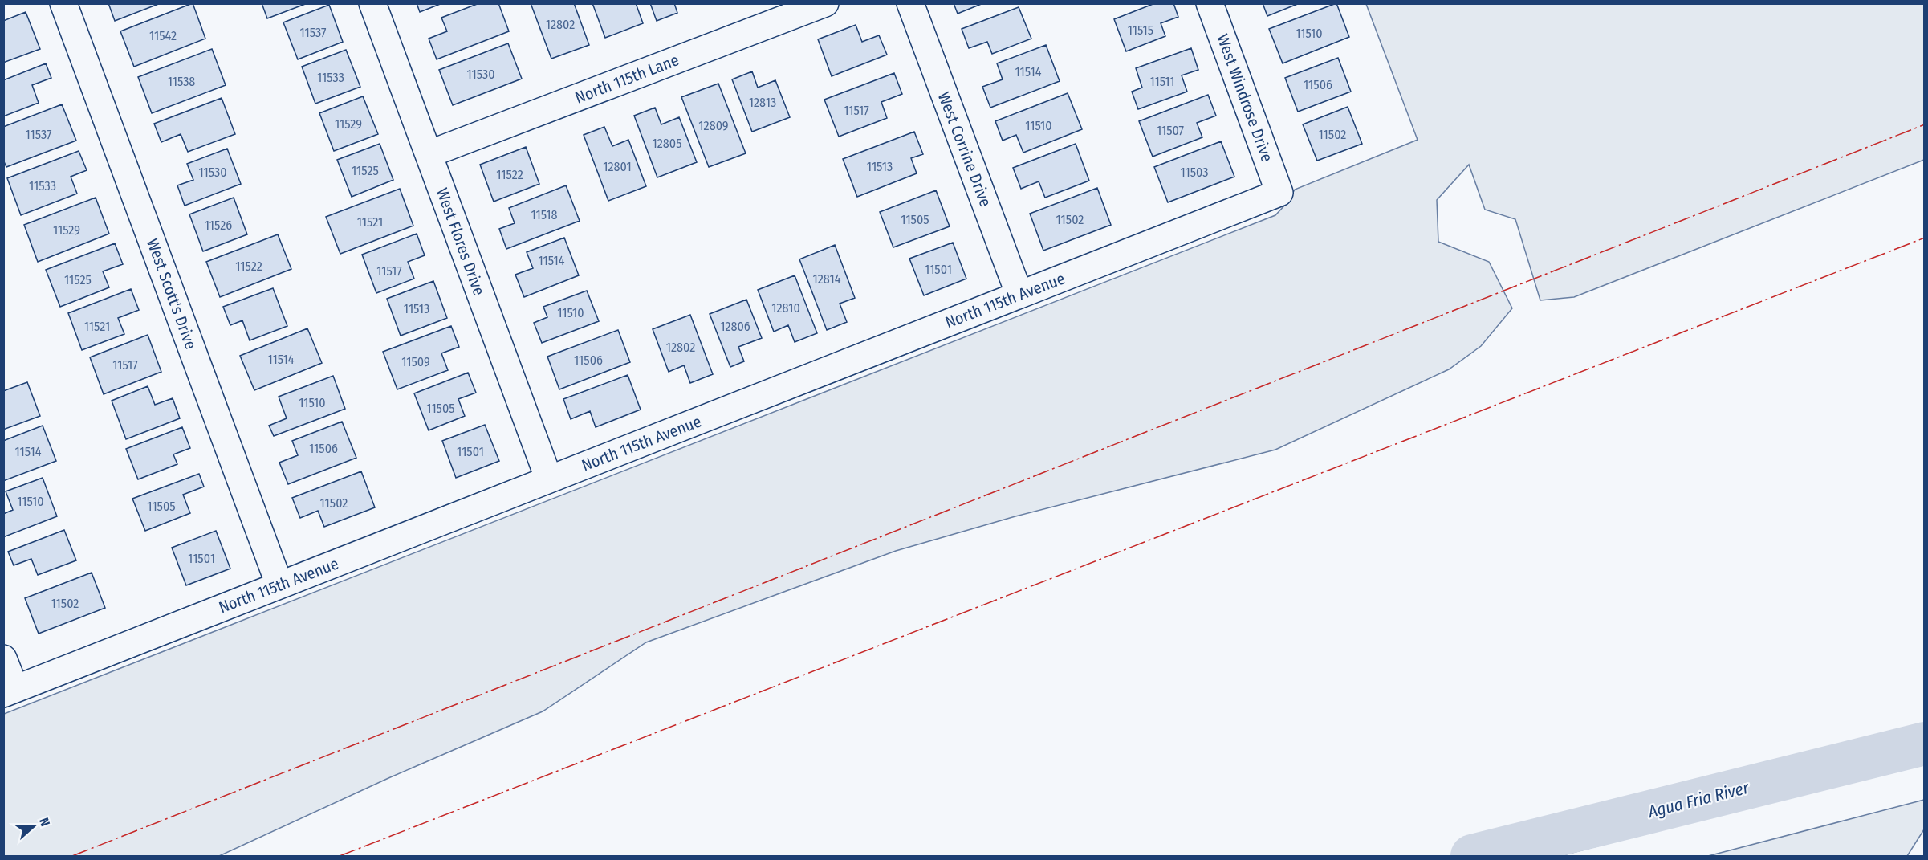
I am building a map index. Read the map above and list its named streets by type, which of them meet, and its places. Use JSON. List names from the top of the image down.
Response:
{
  "streets": {
    "street": [
      "North 115th Lane",
      "West Windrose Drive",
      "West Corrine Drive",
      "West Flores Drive",
      "West Scott's Drive",
      "North 115th Avenue"
    ]
  },
  "crossings": [
    ["North 115th Lane", "West Flores Drive"],
    ["West Windrose Drive", "North 115th Avenue"],
    ["West Corrine Drive", "North 115th Avenue"],
    ["West Flores Drive", "North 115th Avenue"],
    ["West Scott's Drive", "North 115th Avenue"]
  ],
  "water": ["Agua Fria River"],
  "house_numbers": [
    "12802",
    "11515",
    "11537",
    "11510",
    "11542",
    "11514",
    "11530",
    "11533",
    "11538",
    "11511",
    "11506",
    "12813",
    "11517",
    "11529",
    "12809",
    "11510",
    "11507",
    "11537",
    "11502",
    "12805",
    "12801",
    "11513",
    "11525",
    "11530",
    "11503",
    "11522",
    "11533",
    "11518",
    "11505",
    "11502",
    "11521",
    "11526",
    "11529",
    "11514",
    "11522",
    "11501",
    "11517",
    "12814",
    "11525",
    "12810",
    "11513",
    "11510",
    "11521",
    "12806",
    "12802",
    "11514",
    "11506",
    "11509",
    "11517",
    "11510",
    "11505",
    "11506",
    "11514",
    "11501",
    "11510",
    "11502",
    "11505",
    "11501",
    "11502"
  ],
  "north": "right"
}
